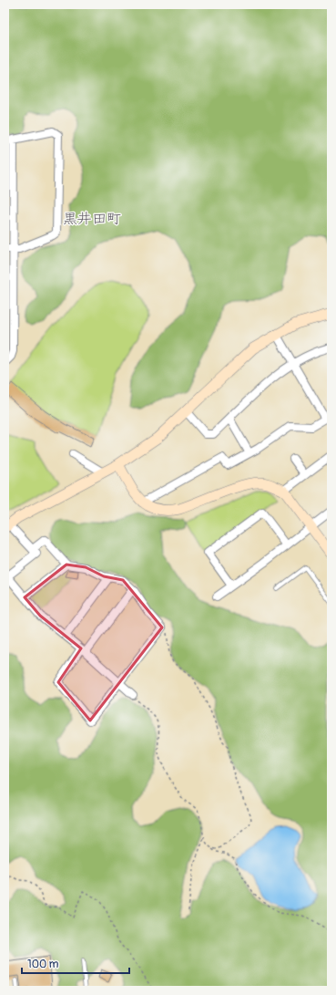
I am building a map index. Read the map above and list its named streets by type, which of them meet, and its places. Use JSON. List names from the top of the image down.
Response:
{
  "districts": ["黒井田町"],
  "scale_bar": "100 m"
}
